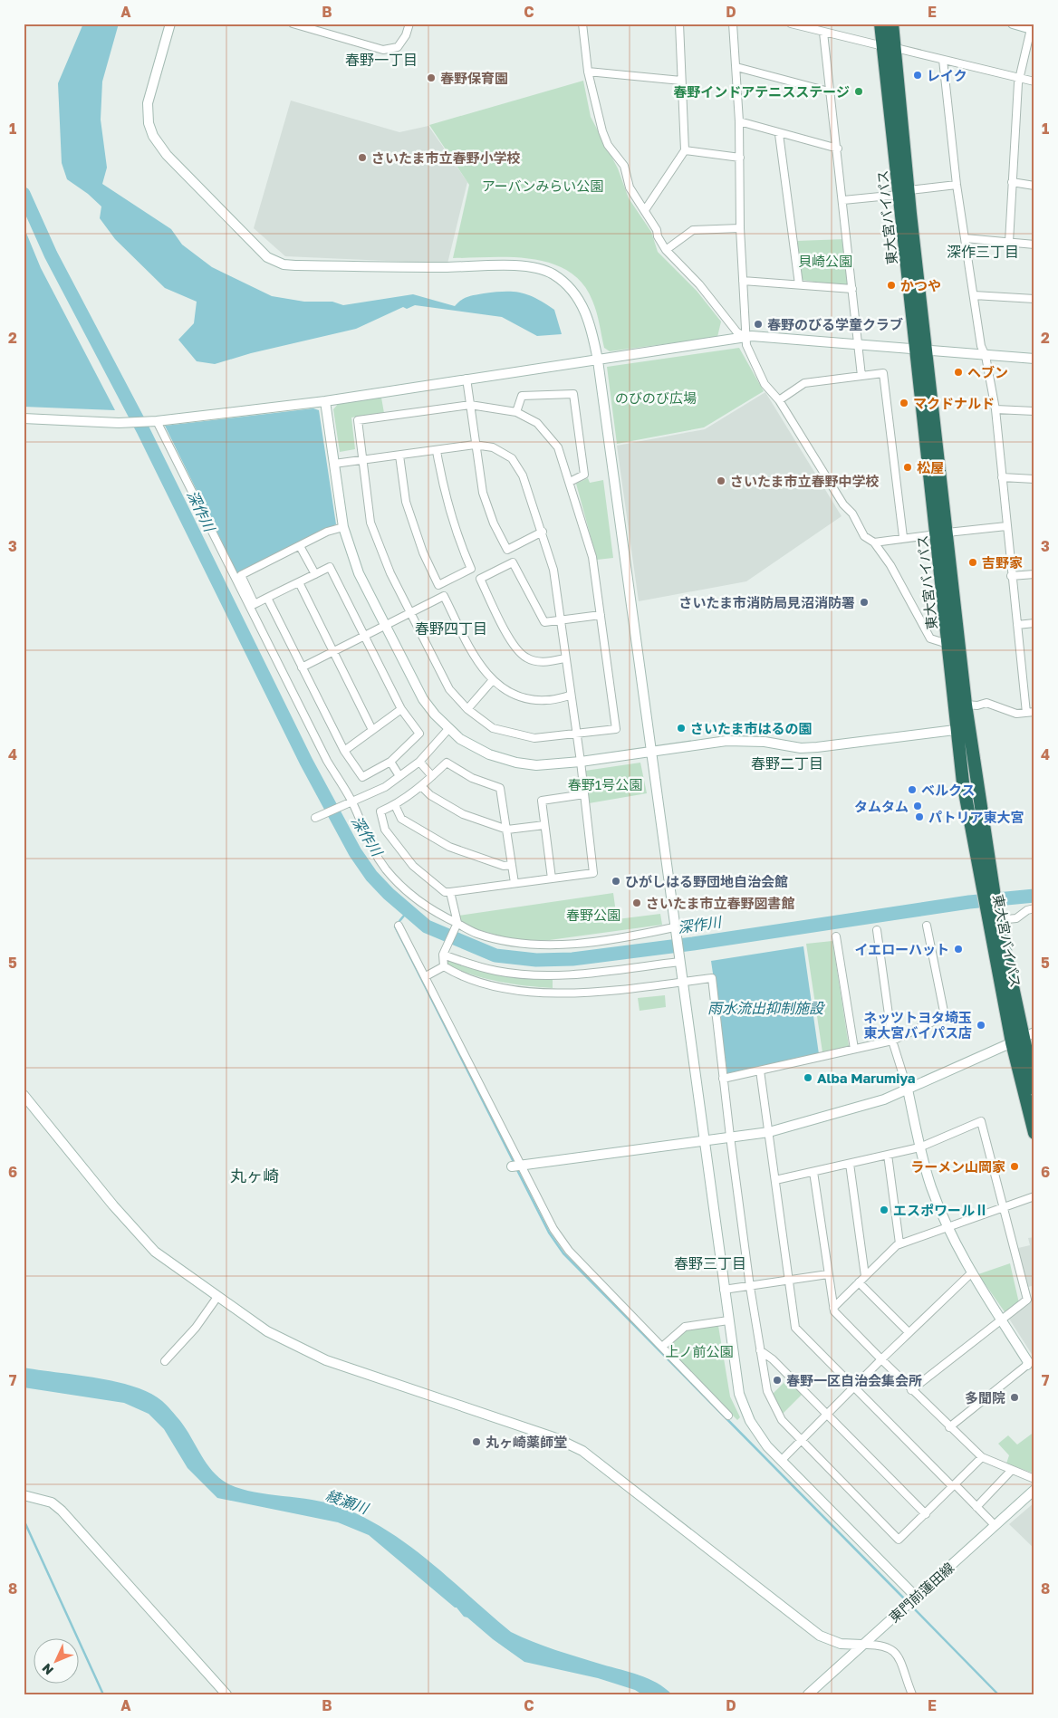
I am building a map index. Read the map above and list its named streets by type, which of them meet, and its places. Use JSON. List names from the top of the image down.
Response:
{
  "streets": {
    "highway": ["東大宮バイパス"],
    "street": ["東門前蓮田線"]
  },
  "districts": [
    "春野一丁目",
    "深作三丁目",
    "春野四丁目",
    "春野二丁目",
    "丸ヶ崎",
    "春野三丁目"
  ],
  "water": ["深作川", "雨水流出抑制施設", "綾瀬川"],
  "parks": [
    "アーバンみらい公園",
    "貝崎公園",
    "のびのび広場",
    "春野1号公園",
    "春野公園",
    "上ノ前公園"
  ],
  "places": [
    "レイク",
    "春野保育園",
    "春野インドアテニスステージ",
    "さいたま市立春野小学校",
    "かつや",
    "春野のびる学童クラブ",
    "ヘブン",
    "マクドナルド",
    "松屋",
    "さいたま市立春野中学校",
    "吉野家",
    "さいたま市消防局見沼消防署",
    "さいたま市はるの園",
    "ベルクス",
    "タムタム",
    "パトリア東大宮",
    "ひがしはる野団地自治会館",
    "さいたま市立春野図書館",
    "イエローハット",
    "ネッツトヨタ埼玉 東大宮バイパス店",
    "Alba Marumiya",
    "ラーメン山岡家",
    "エスポワールⅡ",
    "春野一区自治会集会所",
    "多聞院",
    "丸ヶ崎薬師堂"
  ],
  "north": "bottom left",
  "grid": {
    "columns": [
      "A",
      "B",
      "C",
      "D",
      "E"
    ],
    "rows": [
      "1",
      "2",
      "3",
      "4",
      "5",
      "6",
      "7",
      "8"
    ]
  }
}
